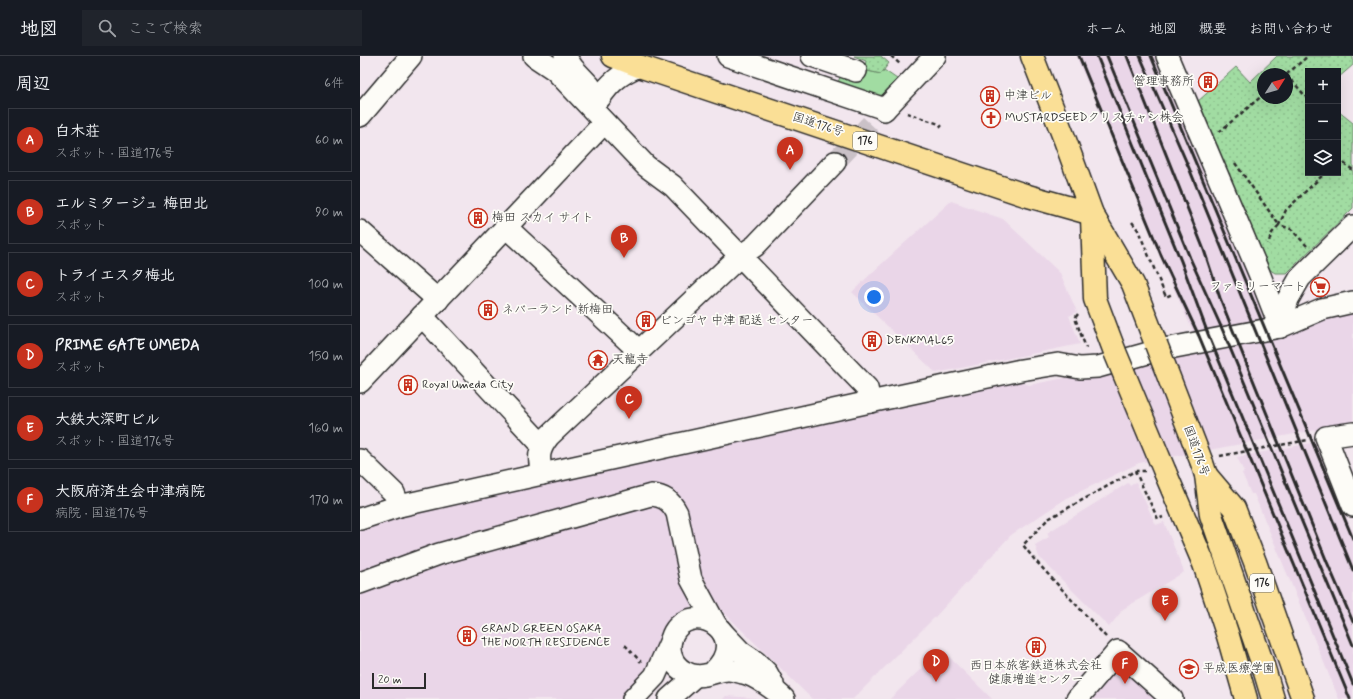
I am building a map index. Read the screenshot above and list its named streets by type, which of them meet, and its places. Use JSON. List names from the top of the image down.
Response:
{
  "streets": {
    "highway": ["国道176号", "176"]
  },
  "crossings": [
    ["国道176号", "176"]
  ],
  "places": {
    "building": [
      "管理事務所",
      "中津ビル",
      "梅田 スカイ サイト",
      "ネバーランド 新梅田",
      "ビンゴヤ 中津 配送 センター",
      "DENKMAL65",
      "Royal Umeda City",
      "GRAND GREEN OSAKA THE NORTH RESIDENCE",
      "西日本旅客鉄道株式会社 健康増進センター"
    ],
    "church": ["MUSTARDSEEDクリスチャン株会"],
    "supermarket": ["ファミリーマート"],
    "temple": ["天龍寺"],
    "school or university": ["平成医療学園"]
  },
  "scale_bar": "20 m",
  "north": "top right",
  "page": {
    "header": "地図",
    "search": "ここで検索",
    "nav": [
      "ホーム",
      "地図",
      "概要",
      "お問い合わせ"
    ],
    "heading": ["周辺", "6件"],
    "map_buttons": ["+", "−"],
    "list": [
      {
        "mark": "A",
        "name": "白木荘",
        "note": "スポット · 国道176号",
        "value": "60 m"
      },
      {
        "mark": "B",
        "name": "エルミタージュ 梅田北",
        "note": "スポット",
        "value": "90 m"
      },
      {
        "mark": "C",
        "name": "トライエスタ梅北",
        "note": "スポット",
        "value": "100 m"
      },
      {
        "mark": "D",
        "name": "PRIME GATE UMEDA",
        "note": "スポット",
        "value": "150 m"
      },
      {
        "mark": "E",
        "name": "大鉄大深町ビル",
        "note": "スポット · 国道176号",
        "value": "160 m"
      },
      {
        "mark": "F",
        "name": "大阪府済生会中津病院",
        "note": "病院 · 国道176号",
        "value": "170 m"
      }
    ],
    "pins": [
      "A",
      "B",
      "C",
      "E",
      "D",
      "F"
    ],
    "scale": "20 m"
  }
}
